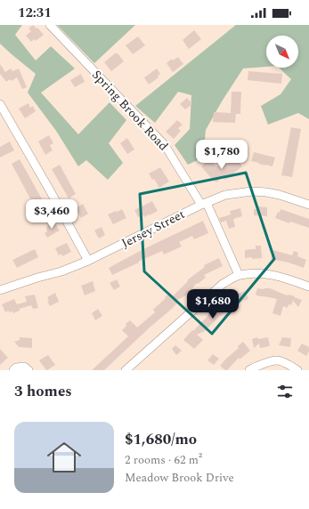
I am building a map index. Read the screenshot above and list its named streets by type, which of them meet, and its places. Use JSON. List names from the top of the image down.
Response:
{
  "streets": {
    "street": ["Spring Brook Road", "Jersey Street"]
  },
  "crossings": [
    ["Spring Brook Road", "Jersey Street"]
  ],
  "north": "bottom right",
  "page": {
    "status": "12:31",
    "price": ["$1,780", "$3,460", "$1,680"],
    "heading": "3 homes",
    "list": [
      {
        "name": "$1,680/mo",
        "note": "2 rooms · 62 m² · Meadow Brook Drive"
      }
    ]
  }
}
